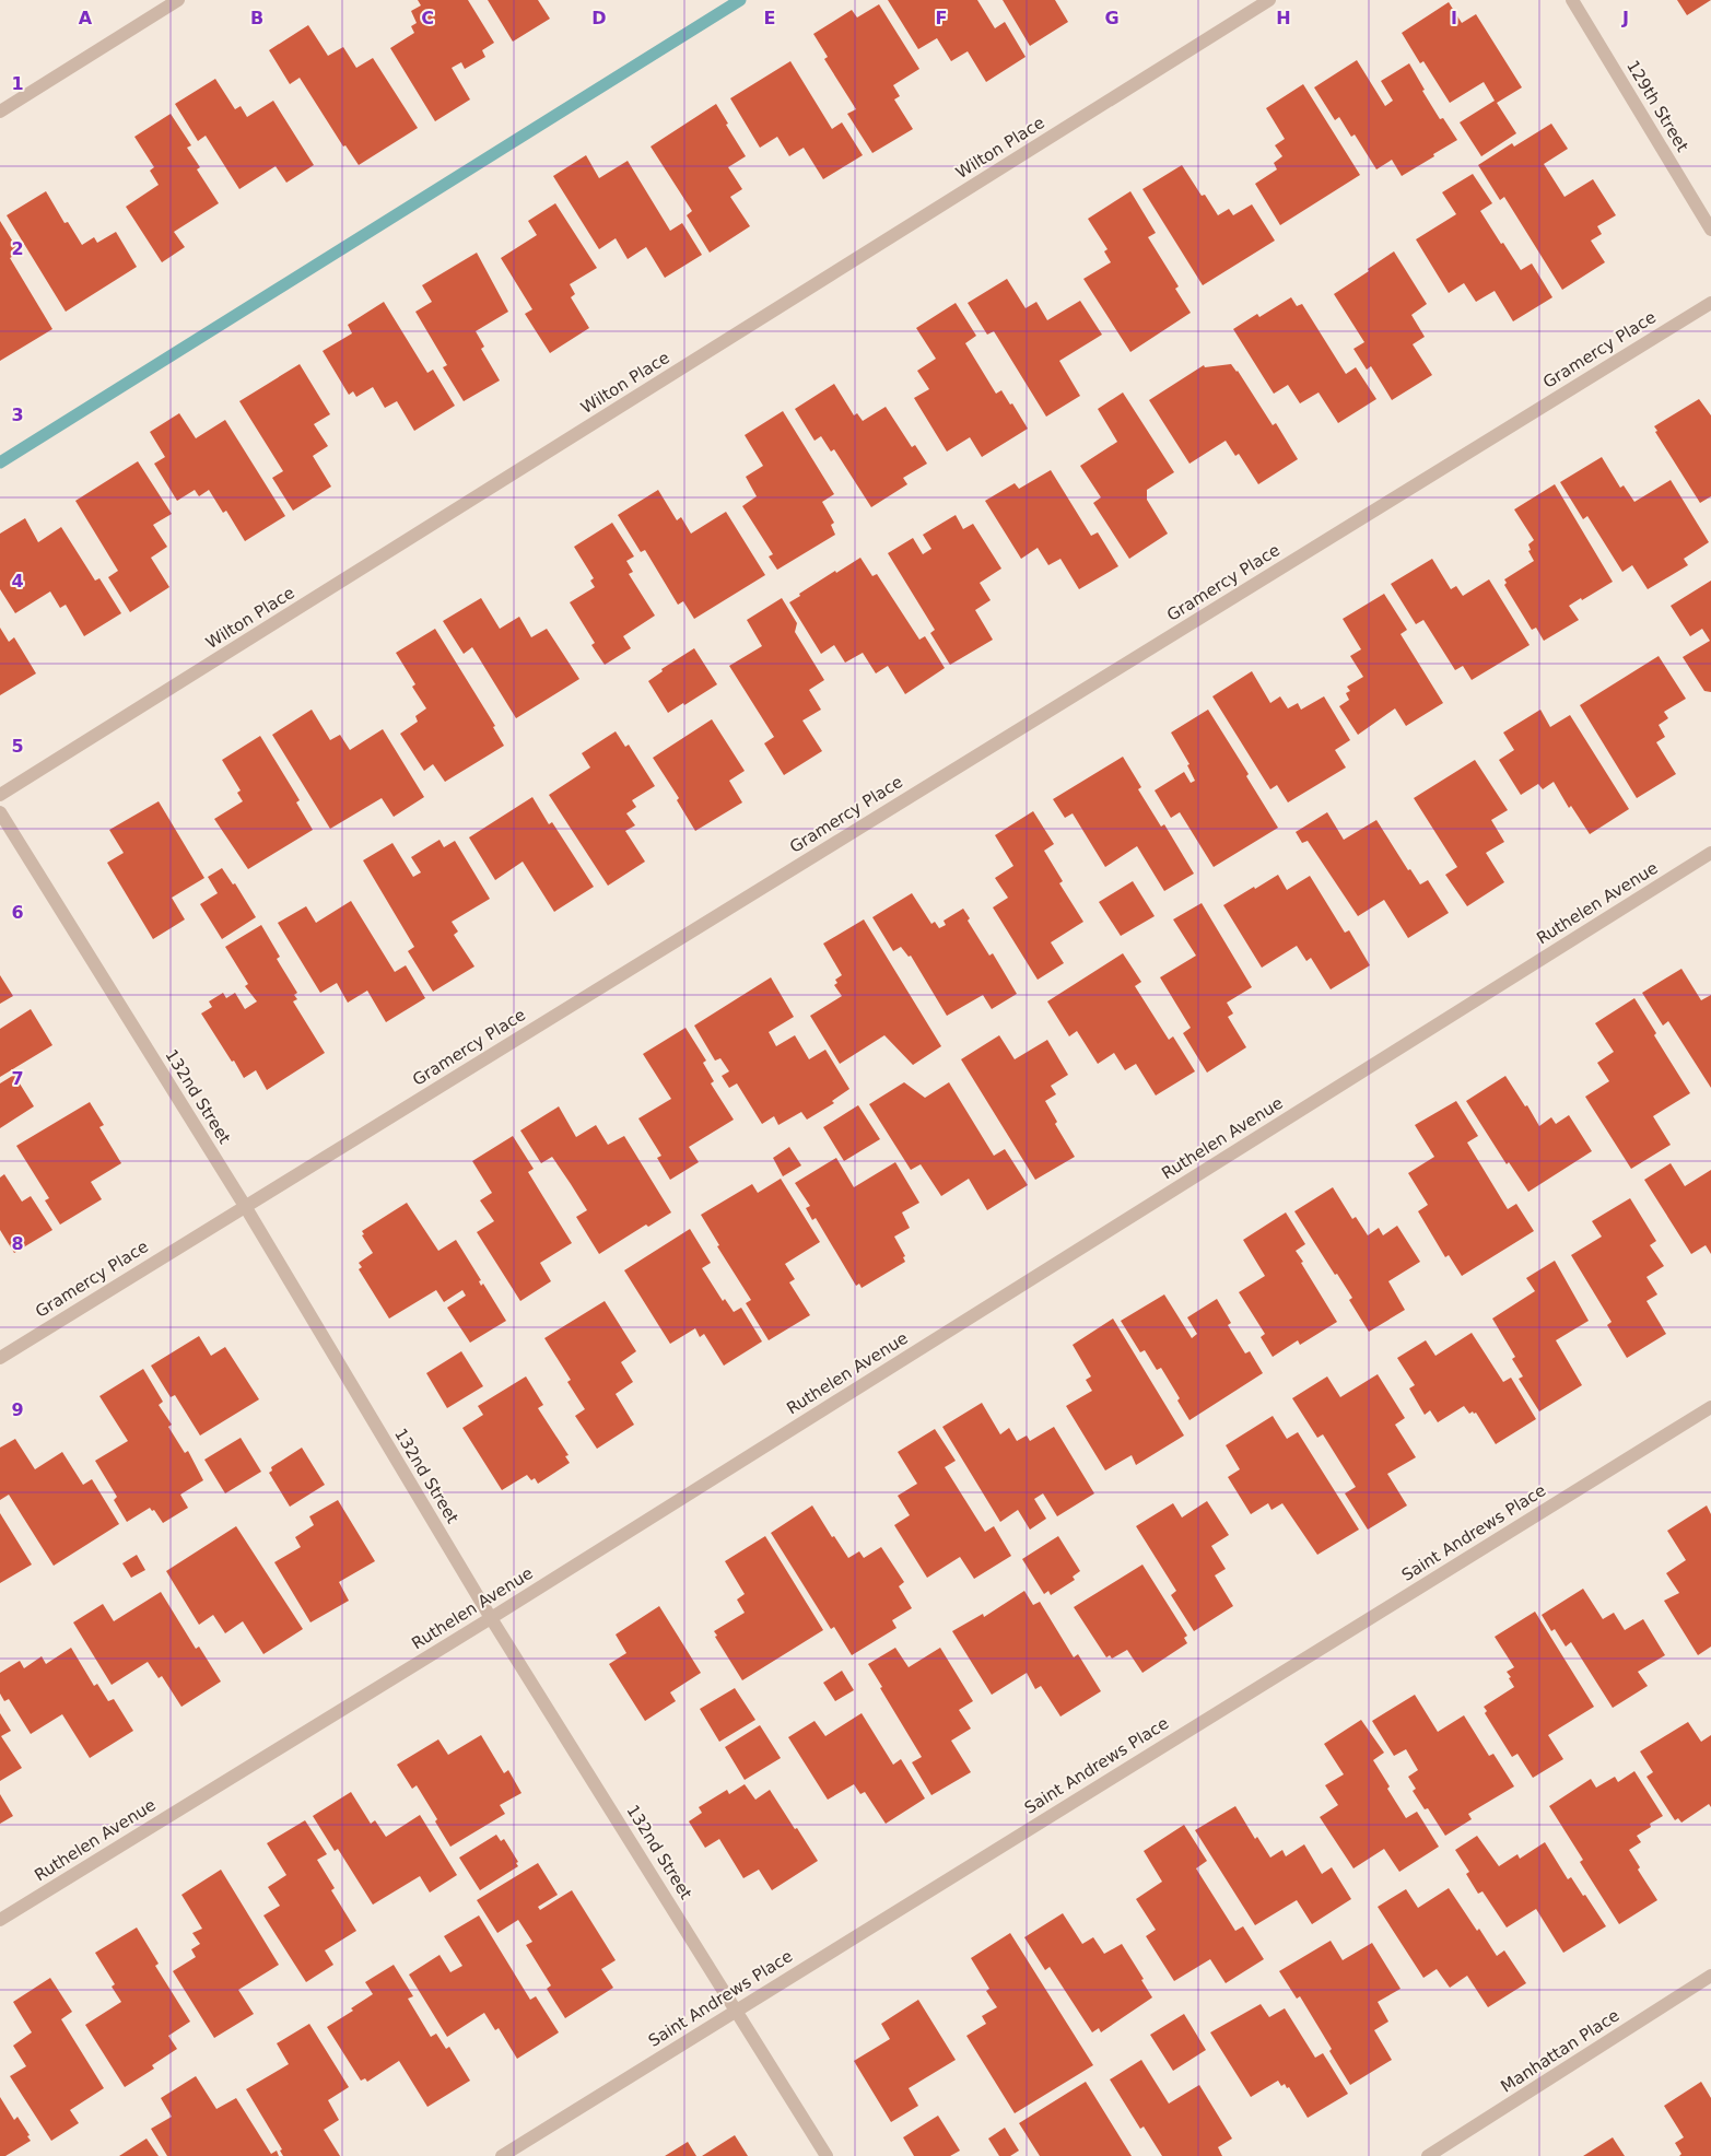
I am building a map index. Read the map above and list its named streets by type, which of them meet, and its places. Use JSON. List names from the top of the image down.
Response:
{
  "streets": {
    "street": [
      "129th Street",
      "Wilton Place",
      "Gramercy Place",
      "Ruthelen Avenue",
      "132nd Street",
      "Saint Andrews Place",
      "Manhattan Place"
    ]
  },
  "crossings": [
    ["Gramercy Place", "132nd Street"],
    ["Ruthelen Avenue", "132nd Street"],
    ["132nd Street", "Saint Andrews Place"]
  ],
  "grid": {
    "columns": [
      "A",
      "B",
      "C",
      "D",
      "E",
      "F",
      "G",
      "H",
      "I",
      "J"
    ],
    "rows": [
      "1",
      "2",
      "3",
      "4",
      "5",
      "6",
      "7",
      "8",
      "9"
    ]
  }
}
